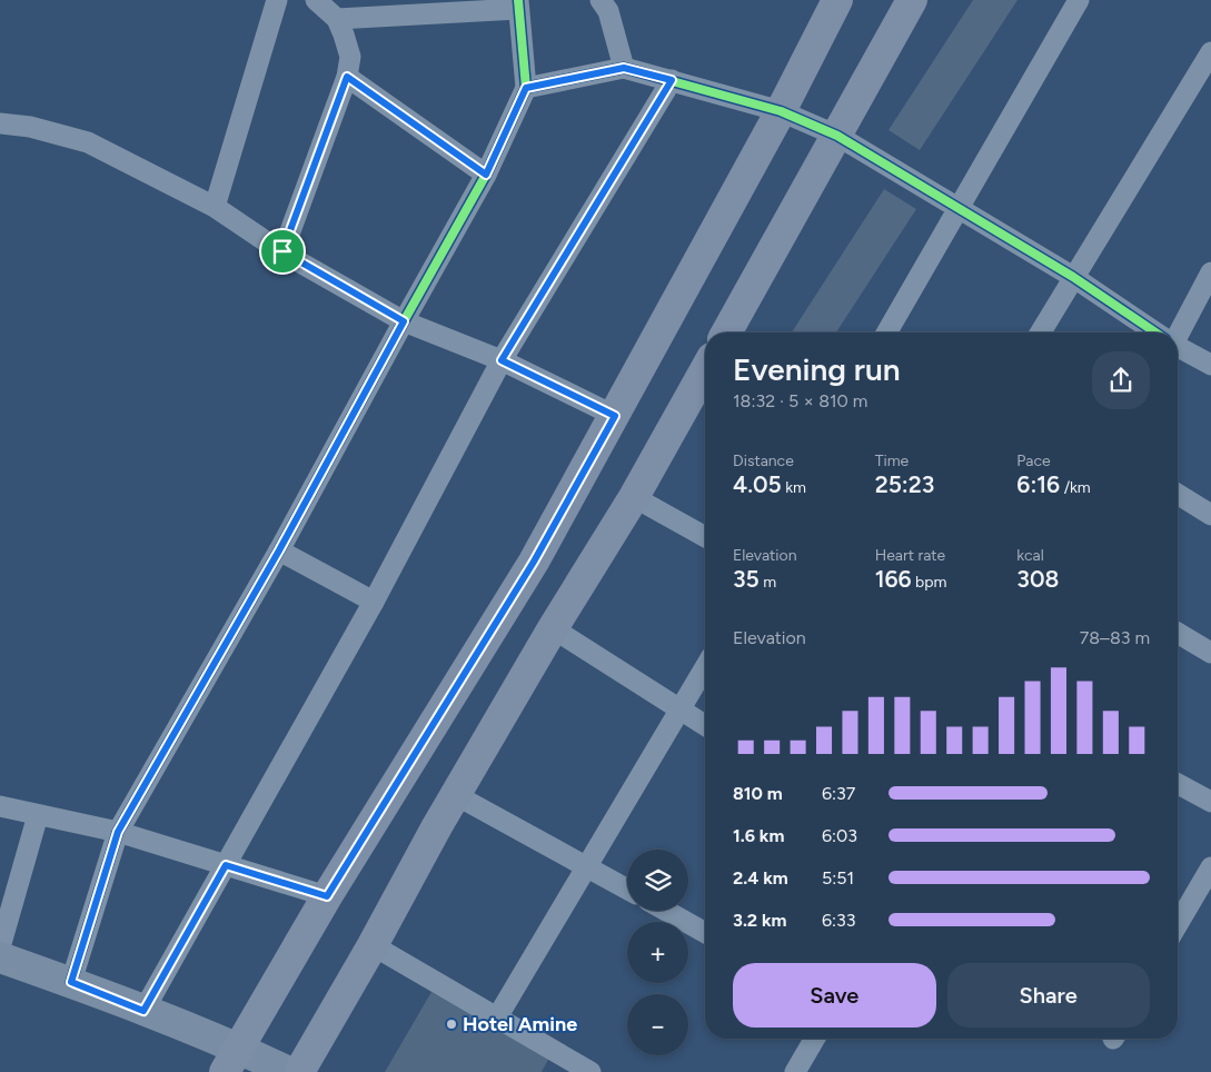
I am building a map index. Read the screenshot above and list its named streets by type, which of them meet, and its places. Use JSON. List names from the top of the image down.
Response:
{
  "places": ["Hotel Amine"],
  "page": {
    "heading": ["Evening run", "18:32 · 5 × 810 m"],
    "stats": [
      ["Distance", "4.05 km"],
      ["Time", "25:23"],
      ["Pace", "6:16 /km"],
      ["Elevation", "35 m"],
      ["Heart rate", "166 bpm"],
      ["kcal", "308"]
    ],
    "chart": ["Elevation", "78–83 m"],
    "list": [
      {
        "name": "810 m",
        "note": "6:37"
      },
      {
        "name": "1.6 km",
        "note": "6:03"
      },
      {
        "name": "2.4 km",
        "note": "5:51"
      },
      {
        "name": "3.2 km",
        "note": "6:33"
      }
    ],
    "map_buttons": ["+", "−"],
    "buttons": ["Save", "Share"]
  }
}
